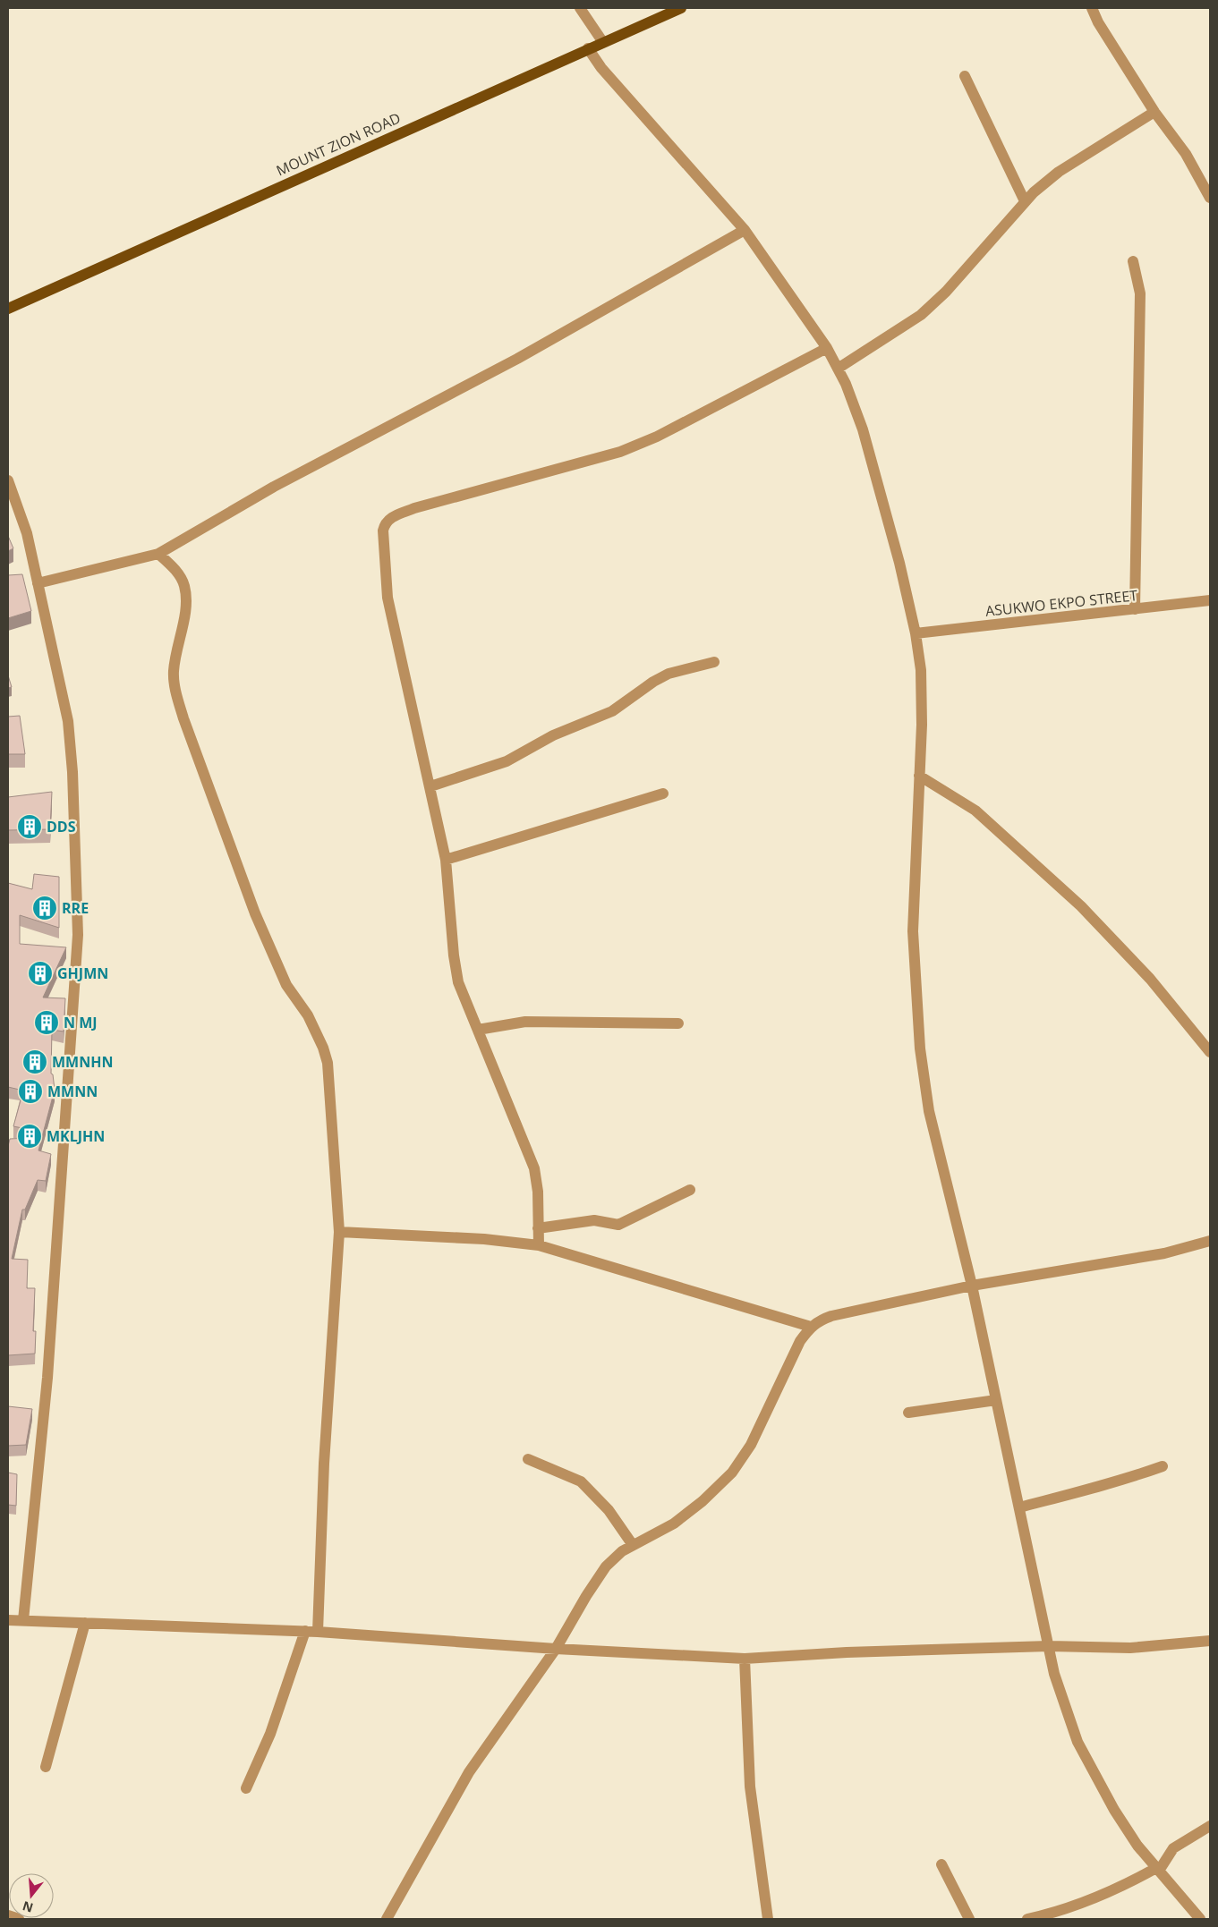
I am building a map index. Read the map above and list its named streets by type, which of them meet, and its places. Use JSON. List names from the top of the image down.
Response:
{
  "streets": {
    "main road": ["MOUNT ZION ROAD"],
    "street": ["ASUKWO EKPO STREET"]
  },
  "places": {
    "building": [
      "DDS",
      "RRE",
      "GHJMN",
      "N MJ",
      "MMNHN",
      "MMNN",
      "MKLJHN"
    ]
  },
  "north": "bottom"
}
